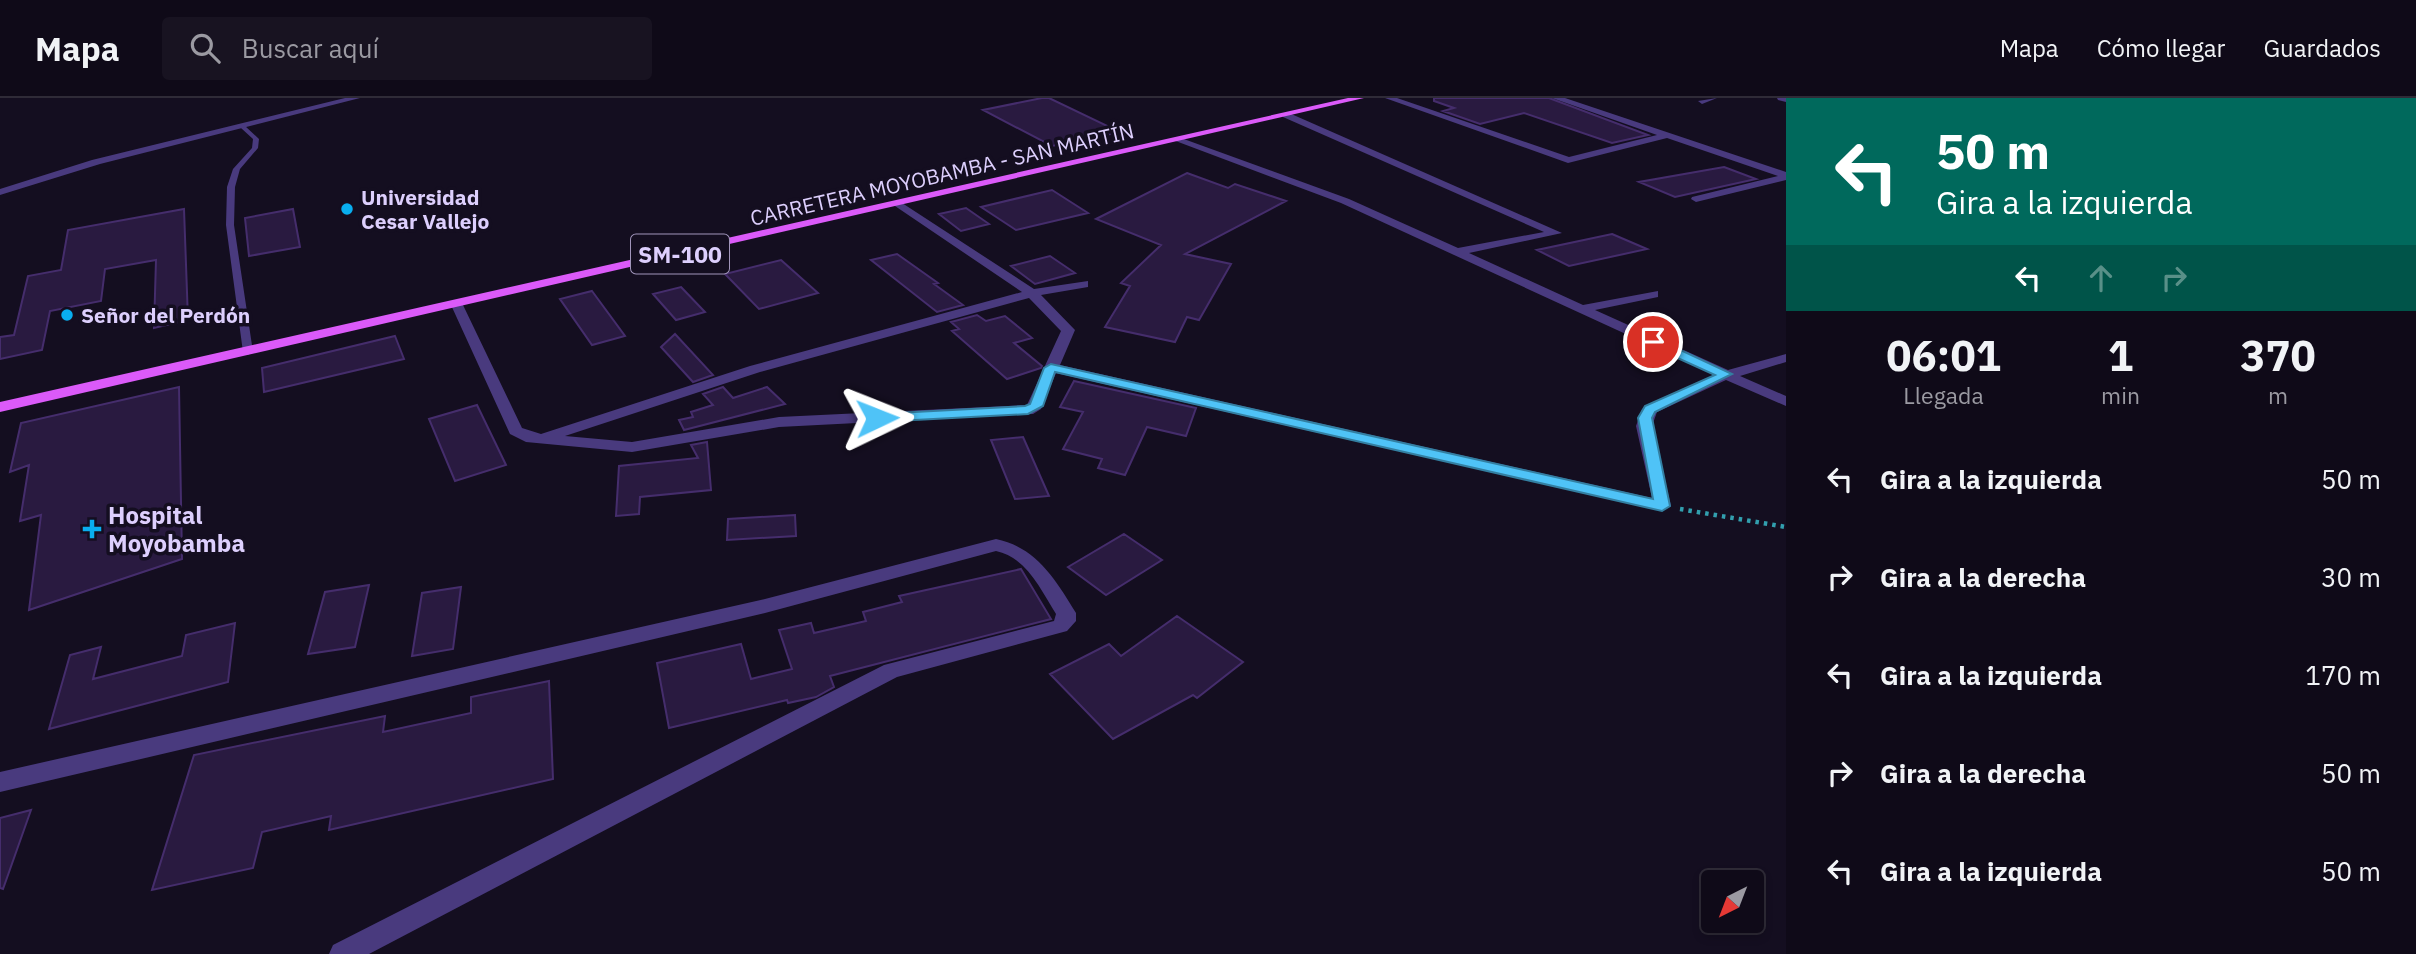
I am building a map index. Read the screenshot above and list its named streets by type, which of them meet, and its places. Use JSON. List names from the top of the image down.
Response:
{
  "streets": {
    "main road": ["CARRETERA MOYOBAMBA - SAN MARTÍN", "SM-100"]
  },
  "places": {
    "other": ["Universidad Cesar Vallejo", "Señor del Perdón"],
    "health": ["Hospital Moyobamba"]
  },
  "north": "bottom left",
  "page": {
    "header": "Mapa",
    "search": "Buscar aquí",
    "nav": ["Mapa", "Cómo llegar", "Guardados"],
    "turn": ["50 m", "Gira a la izquierda"],
    "eta": [
      "06:01",
      "Llegada",
      "1",
      "min",
      "370",
      "m"
    ],
    "list": [
      {
        "name": "Gira a la izquierda",
        "value": "50 m"
      },
      {
        "name": "Gira a la derecha",
        "value": "30 m"
      },
      {
        "name": "Gira a la izquierda",
        "value": "170 m"
      },
      {
        "name": "Gira a la derecha",
        "value": "50 m"
      },
      {
        "name": "Gira a la izquierda",
        "value": "50 m"
      }
    ]
  }
}
